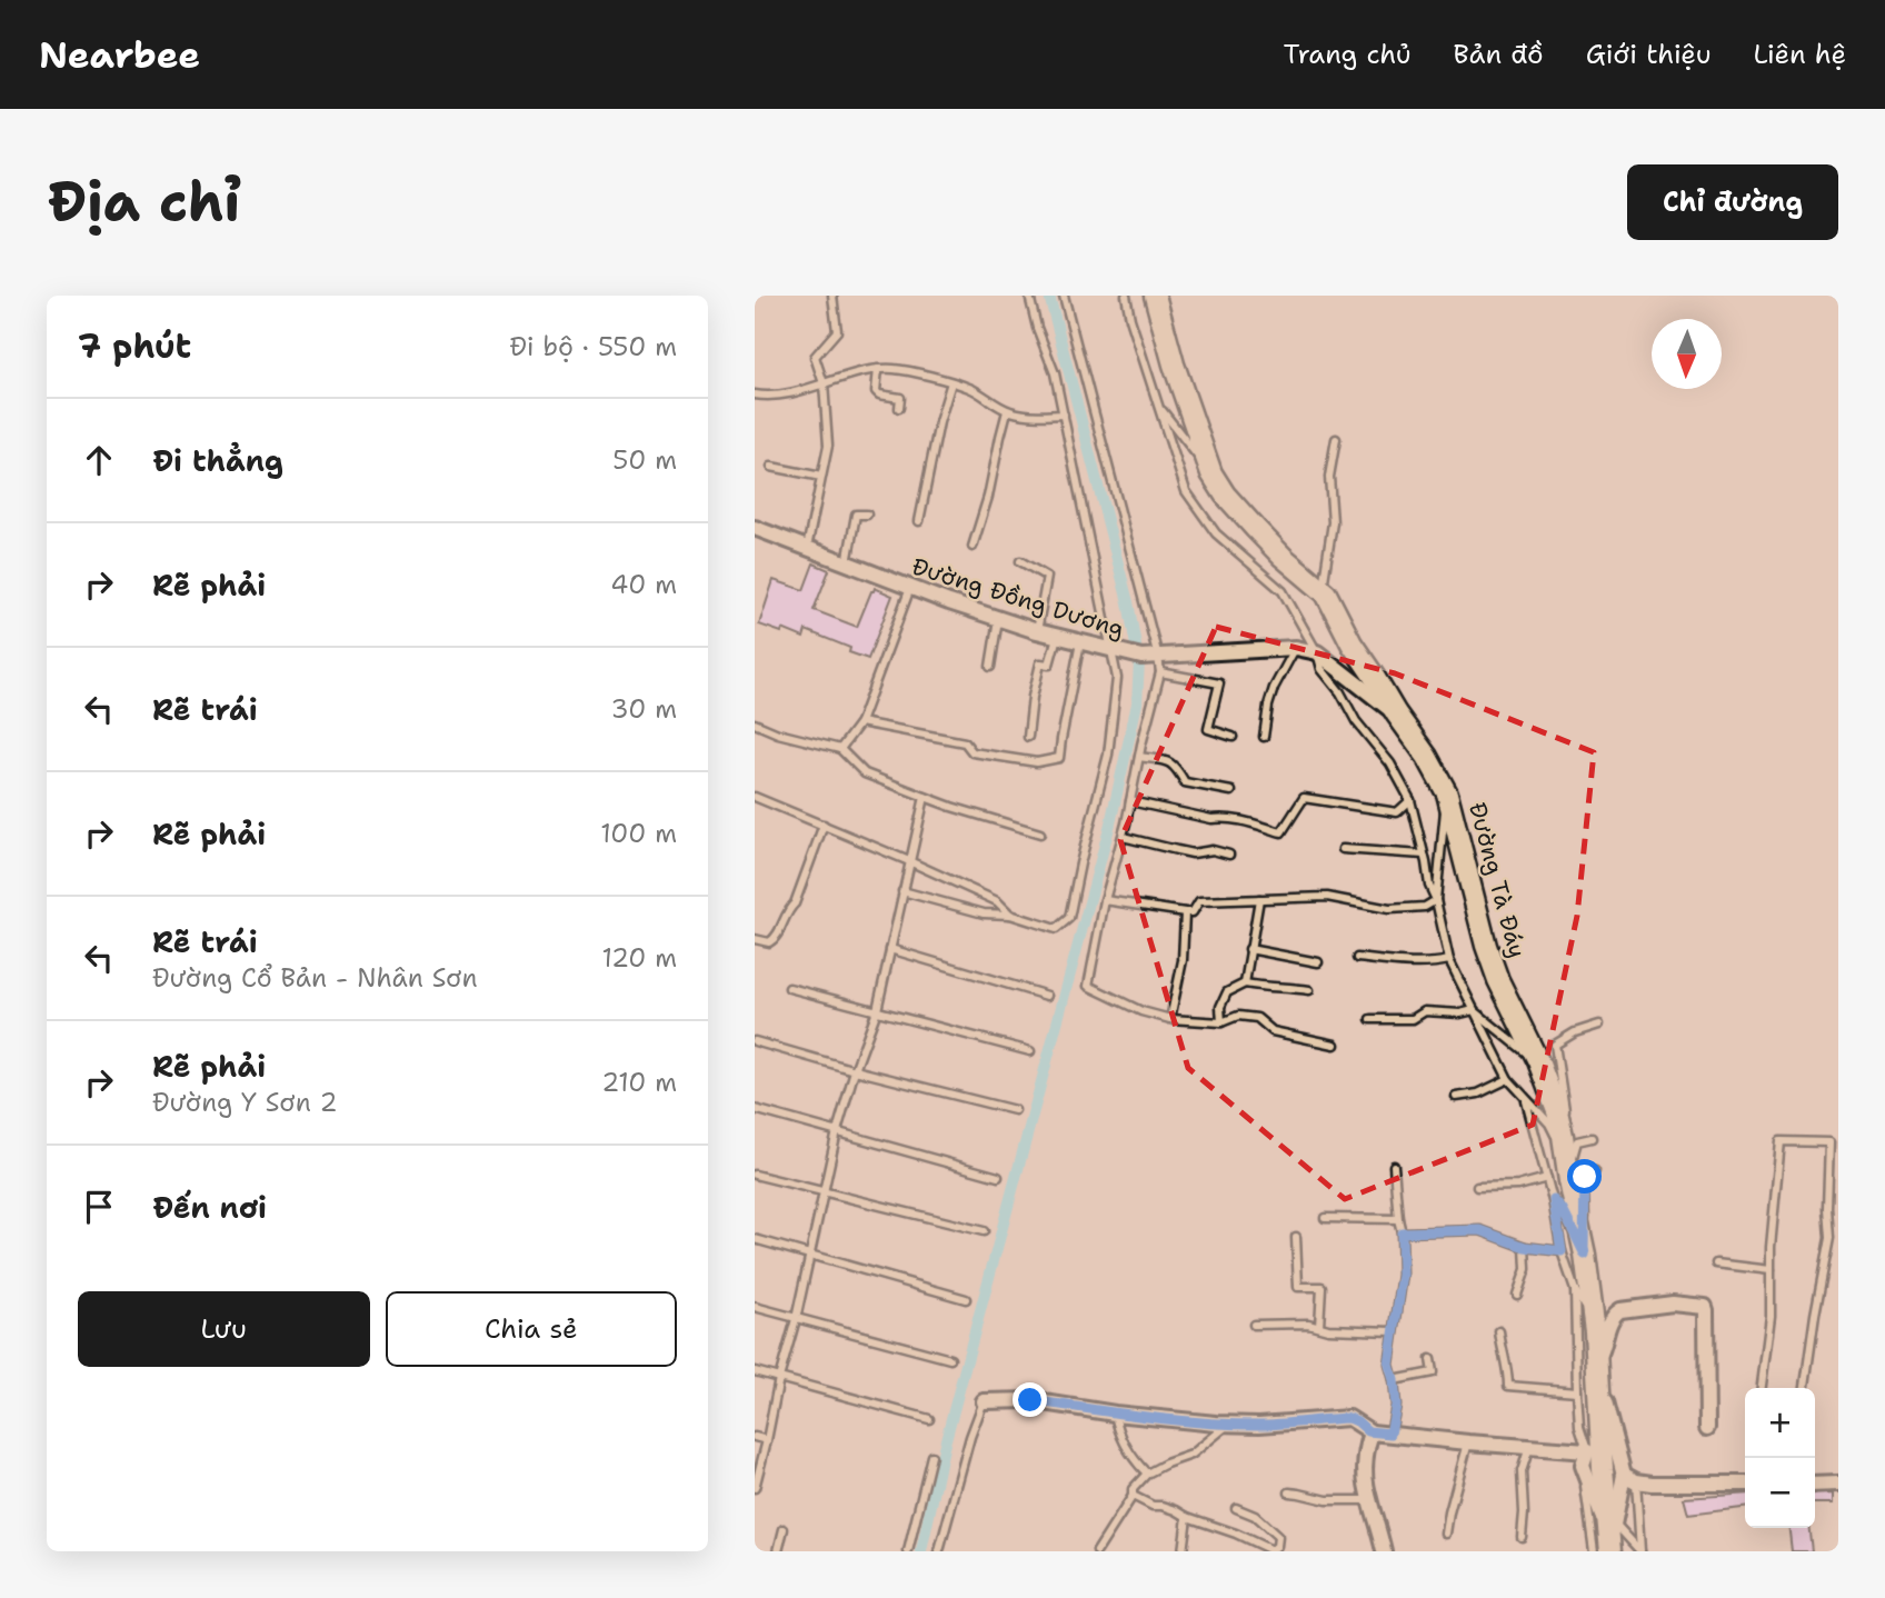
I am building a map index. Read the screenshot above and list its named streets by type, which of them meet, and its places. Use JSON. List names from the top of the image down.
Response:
{
  "streets": {
    "street": ["Đường Đồng Dương", "Đường Tà Đáy"]
  },
  "crossings": [
    ["Đường Đồng Dương", "Đường Tà Đáy"]
  ],
  "north": "bottom",
  "page": {
    "header": "Nearbee",
    "nav": [
      "Trang chủ",
      "Bản đồ",
      "Giới thiệu",
      "Liên hệ"
    ],
    "buttons": [
      "Chỉ đường",
      ["Lưu", "Chia sẻ"]
    ],
    "title": "Địa chỉ",
    "heading": ["7 phút", "Đi bộ · 550 m"],
    "list": [
      ["Đi thẳng", "50 m"],
      ["Rẽ phải", "40 m"],
      ["Rẽ trái", "30 m"],
      ["Rẽ phải", "100 m"],
      ["Rẽ trái", "Đường Cổ Bản - Nhân Sơn", "120 m"],
      ["Rẽ phải", "Đường Y Sơn 2", "210 m"],
      "Đến nơi"
    ],
    "map_buttons": ["+", "−"]
  }
}
